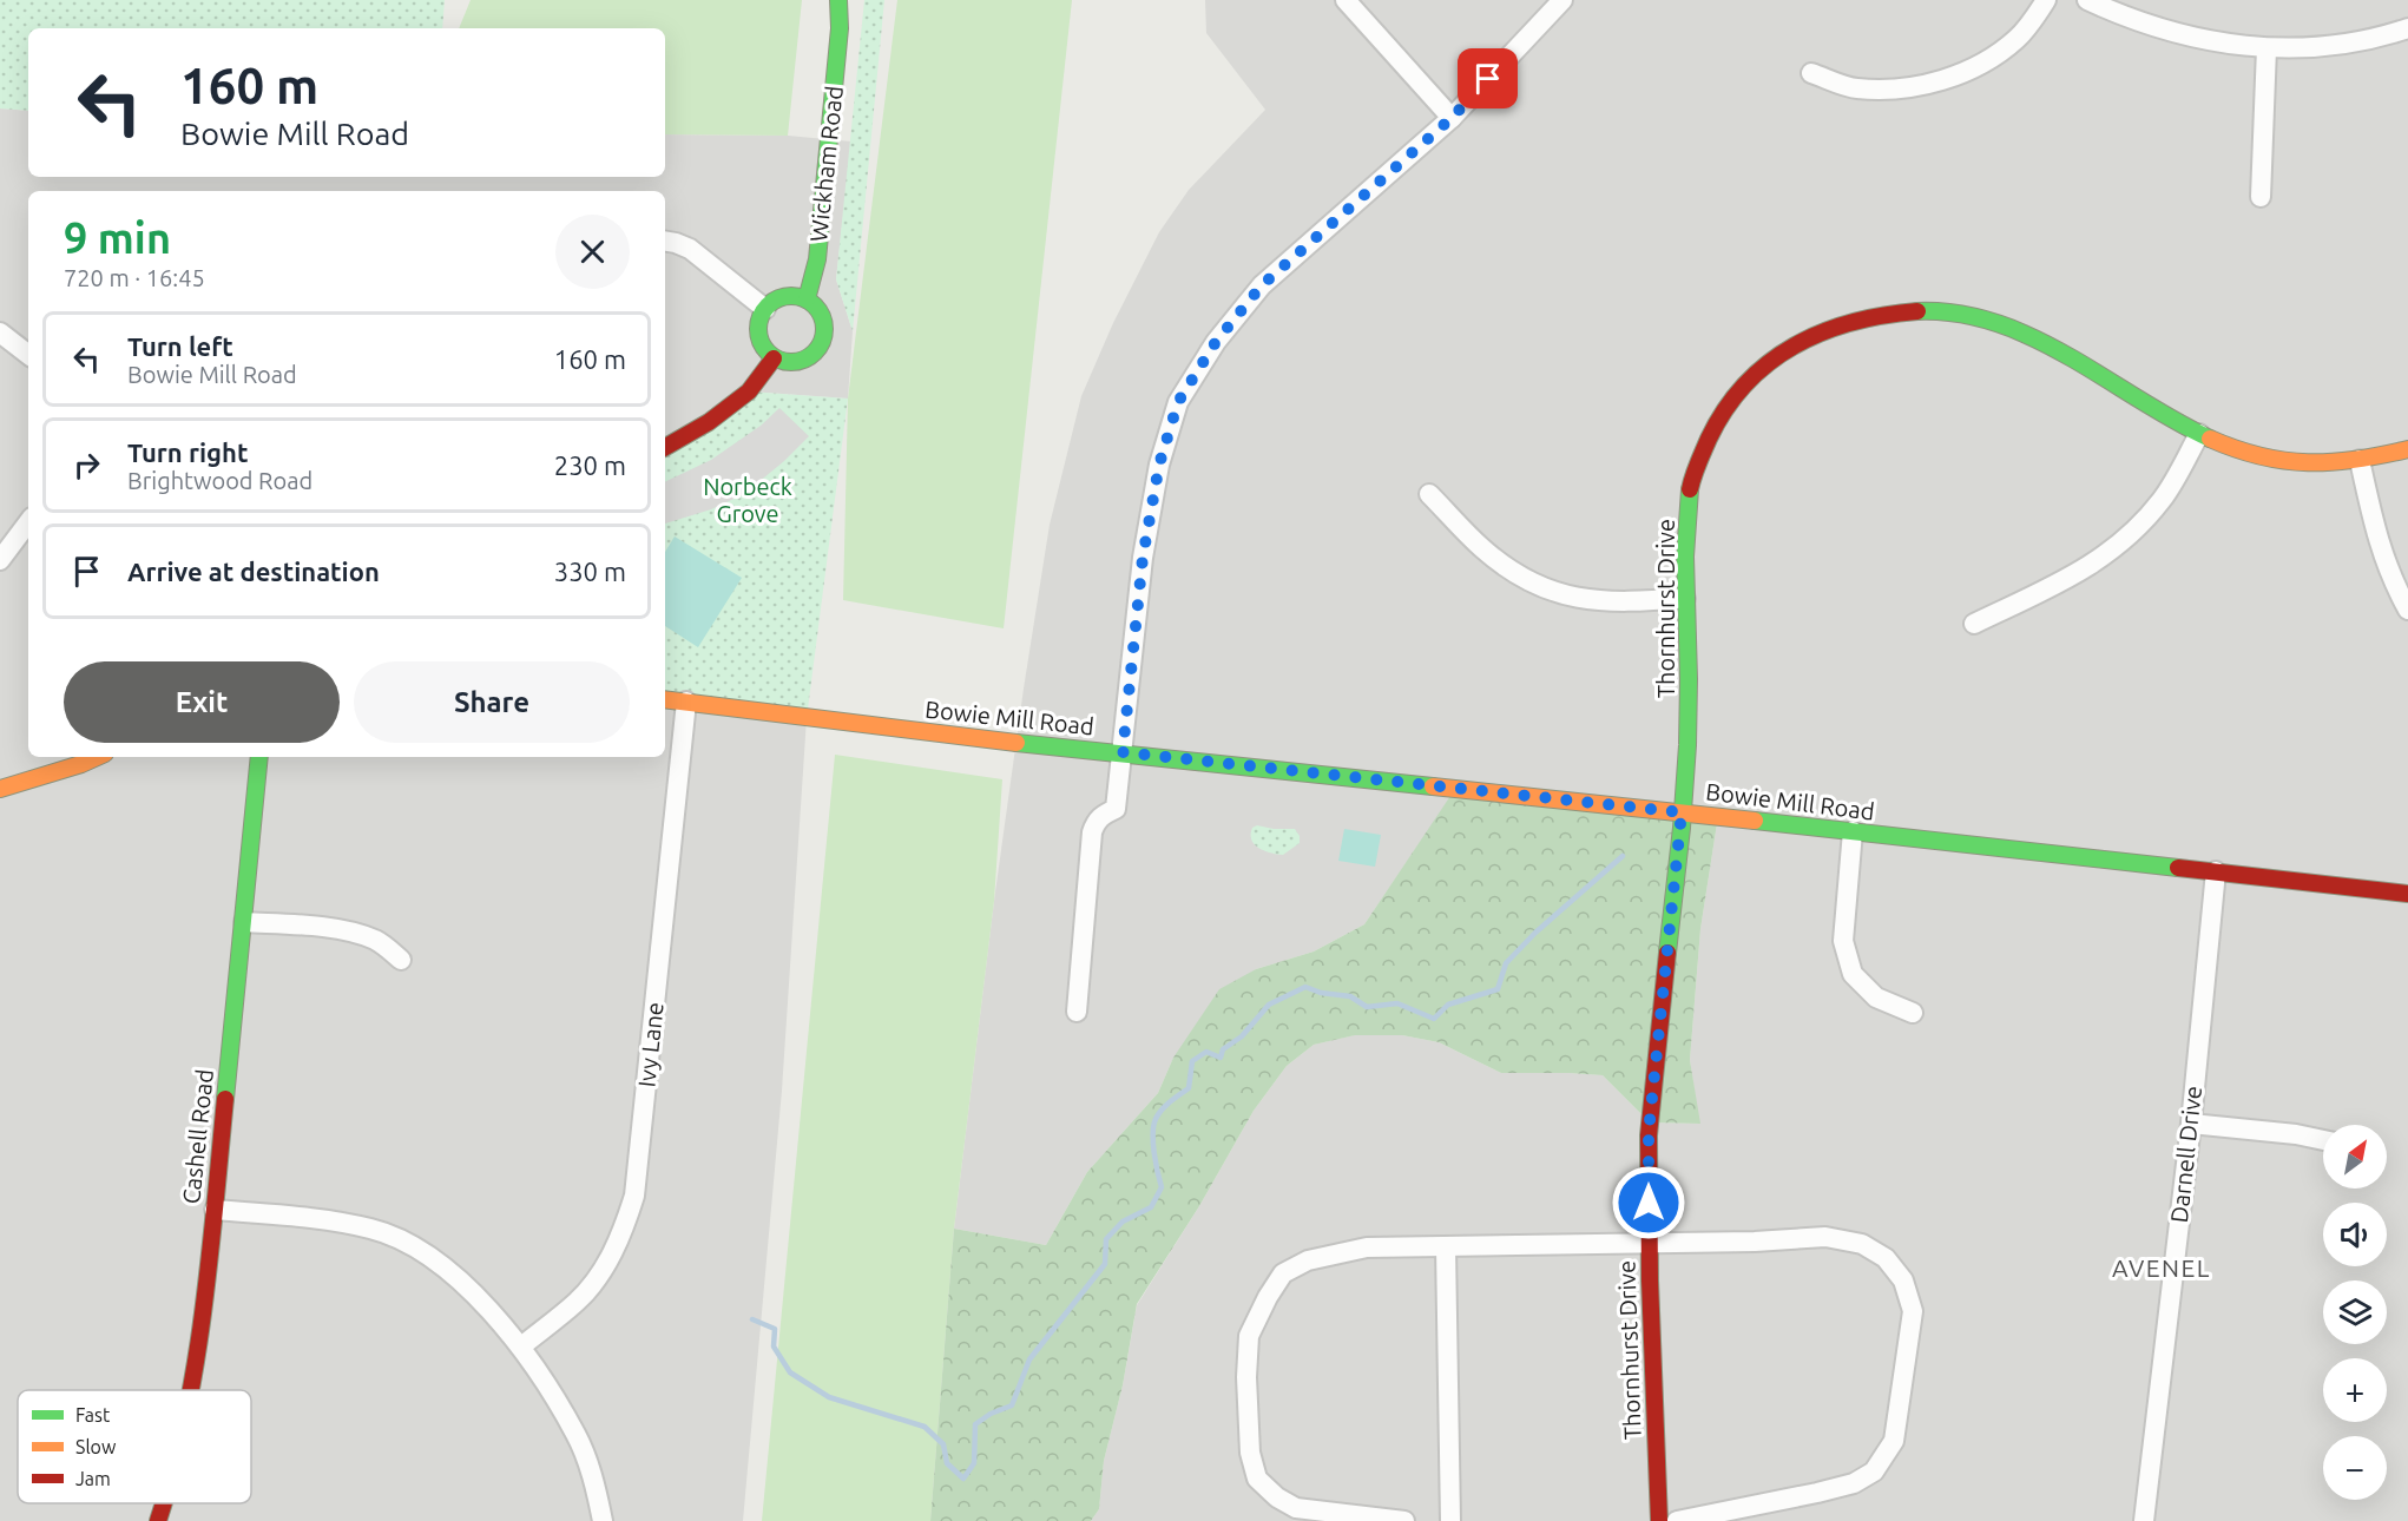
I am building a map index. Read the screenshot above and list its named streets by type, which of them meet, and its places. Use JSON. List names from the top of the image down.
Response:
{
  "streets": {
    "street": [
      "Wickham Road",
      "Thornhurst Drive",
      "Bowie Mill Road",
      "Ivy Lane",
      "Cashell Road",
      "Darnell Drive"
    ]
  },
  "crossings": [
    ["Thornhurst Drive", "Bowie Mill Road"],
    ["Bowie Mill Road", "Ivy Lane"],
    ["Bowie Mill Road", "Darnell Drive"]
  ],
  "districts": ["AVENEL"],
  "parks": ["Norbeck Grove"],
  "legend": ["Fast", "Slow", "Jam"],
  "north": "top right",
  "page": {
    "turn": ["160 m", "Bowie Mill Road"],
    "heading": ["9 min", "720 m · 16:45"],
    "list": [
      {
        "name": "Turn left",
        "note": "Bowie Mill Road",
        "value": "160 m"
      },
      {
        "name": "Turn right",
        "note": "Brightwood Road",
        "value": "230 m"
      },
      {
        "name": "Arrive at destination",
        "value": "330 m"
      }
    ],
    "buttons": ["Exit", "Share"],
    "map_buttons": ["+", "−"]
  }
}
